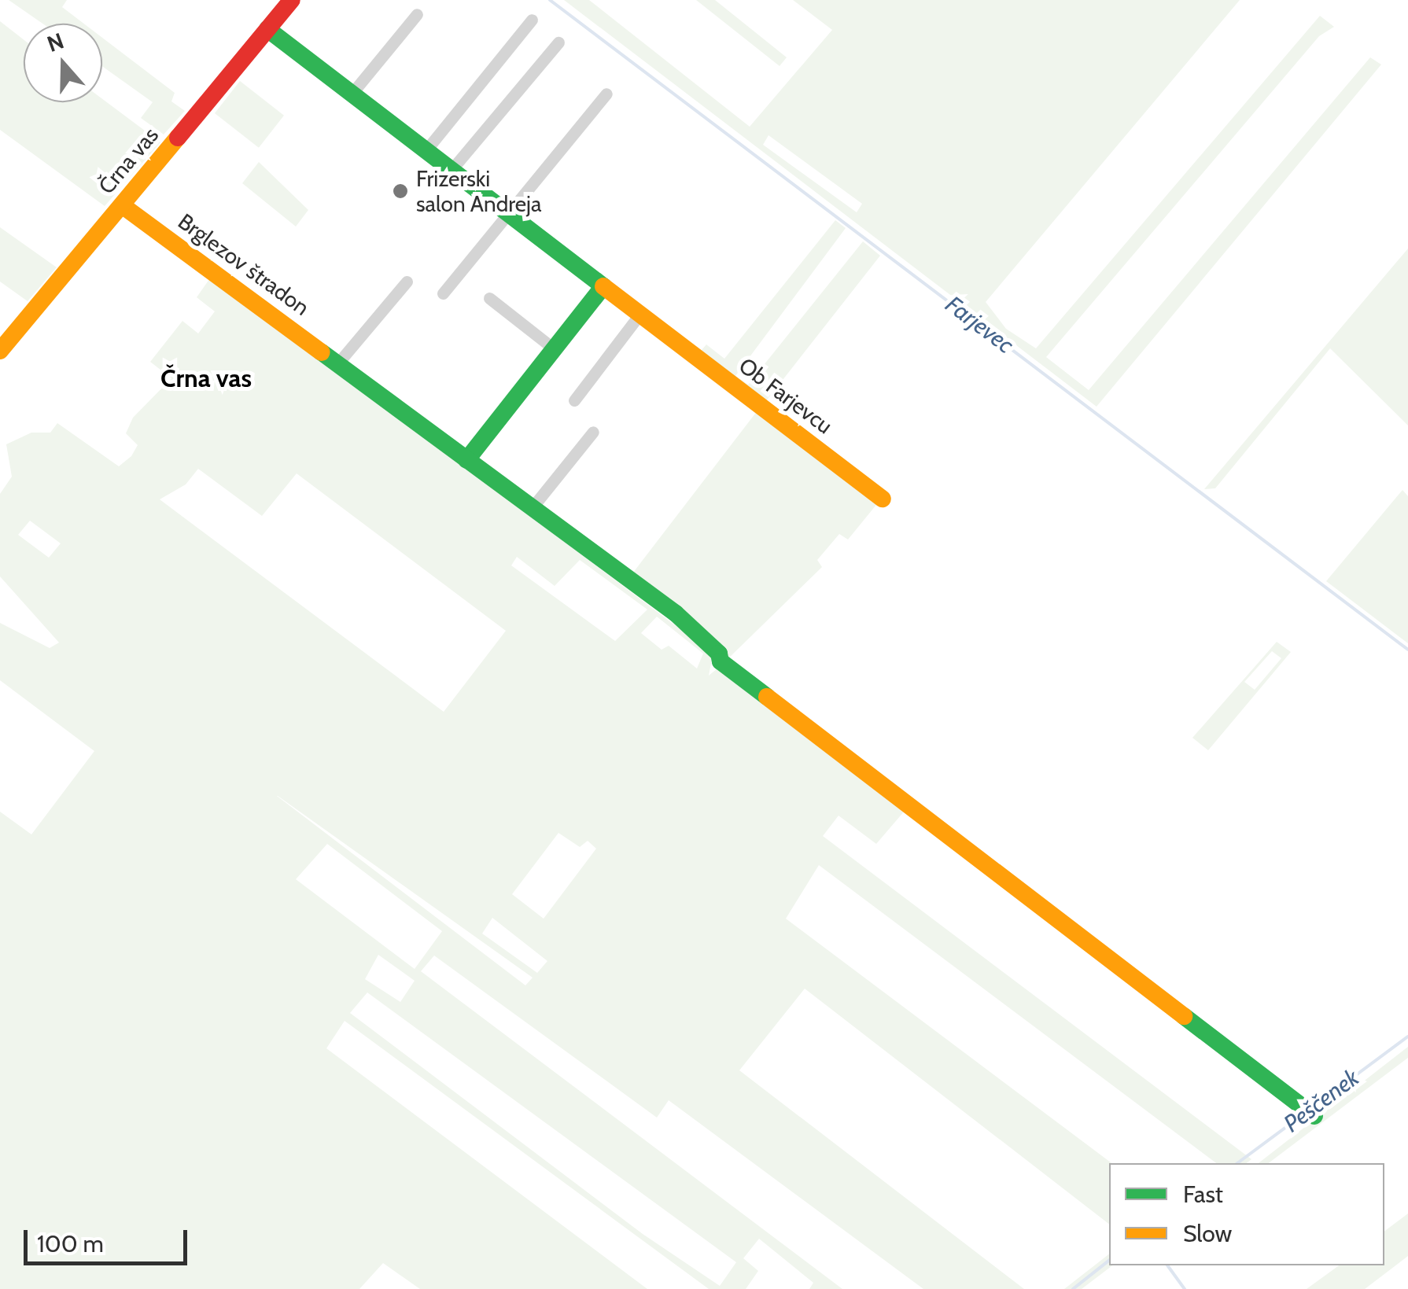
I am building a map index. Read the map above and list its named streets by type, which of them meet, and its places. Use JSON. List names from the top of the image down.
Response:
{
  "streets": {
    "street": ["Črna vas", "Brglezov štradon", "Ob Farjevcu"]
  },
  "crossings": [
    ["Črna vas", "Brglezov štradon"]
  ],
  "districts": ["Črna vas"],
  "water": ["Farjevec", "Peščenek"],
  "places": ["Frizerski salon Andreja"],
  "legend": ["Fast", "Slow"],
  "scale_bar": "100 m",
  "north": "top"
}
